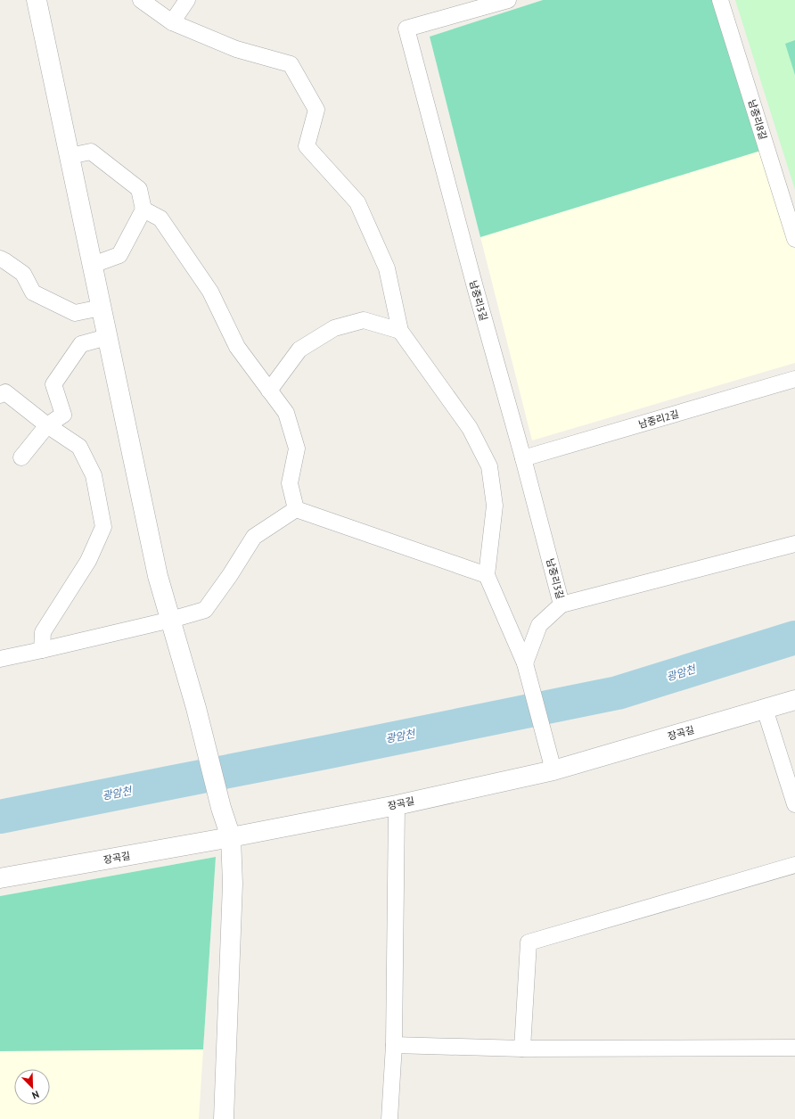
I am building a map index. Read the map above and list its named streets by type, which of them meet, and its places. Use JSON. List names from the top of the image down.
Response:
{
  "streets": {
    "street": [
      "남중리8길",
      "남중리3길",
      "남중리2길",
      "장곡길"
    ]
  },
  "crossings": [
    ["남중리3길", "남중리2길"]
  ],
  "water": ["광암천"],
  "north": "bottom right"
}
